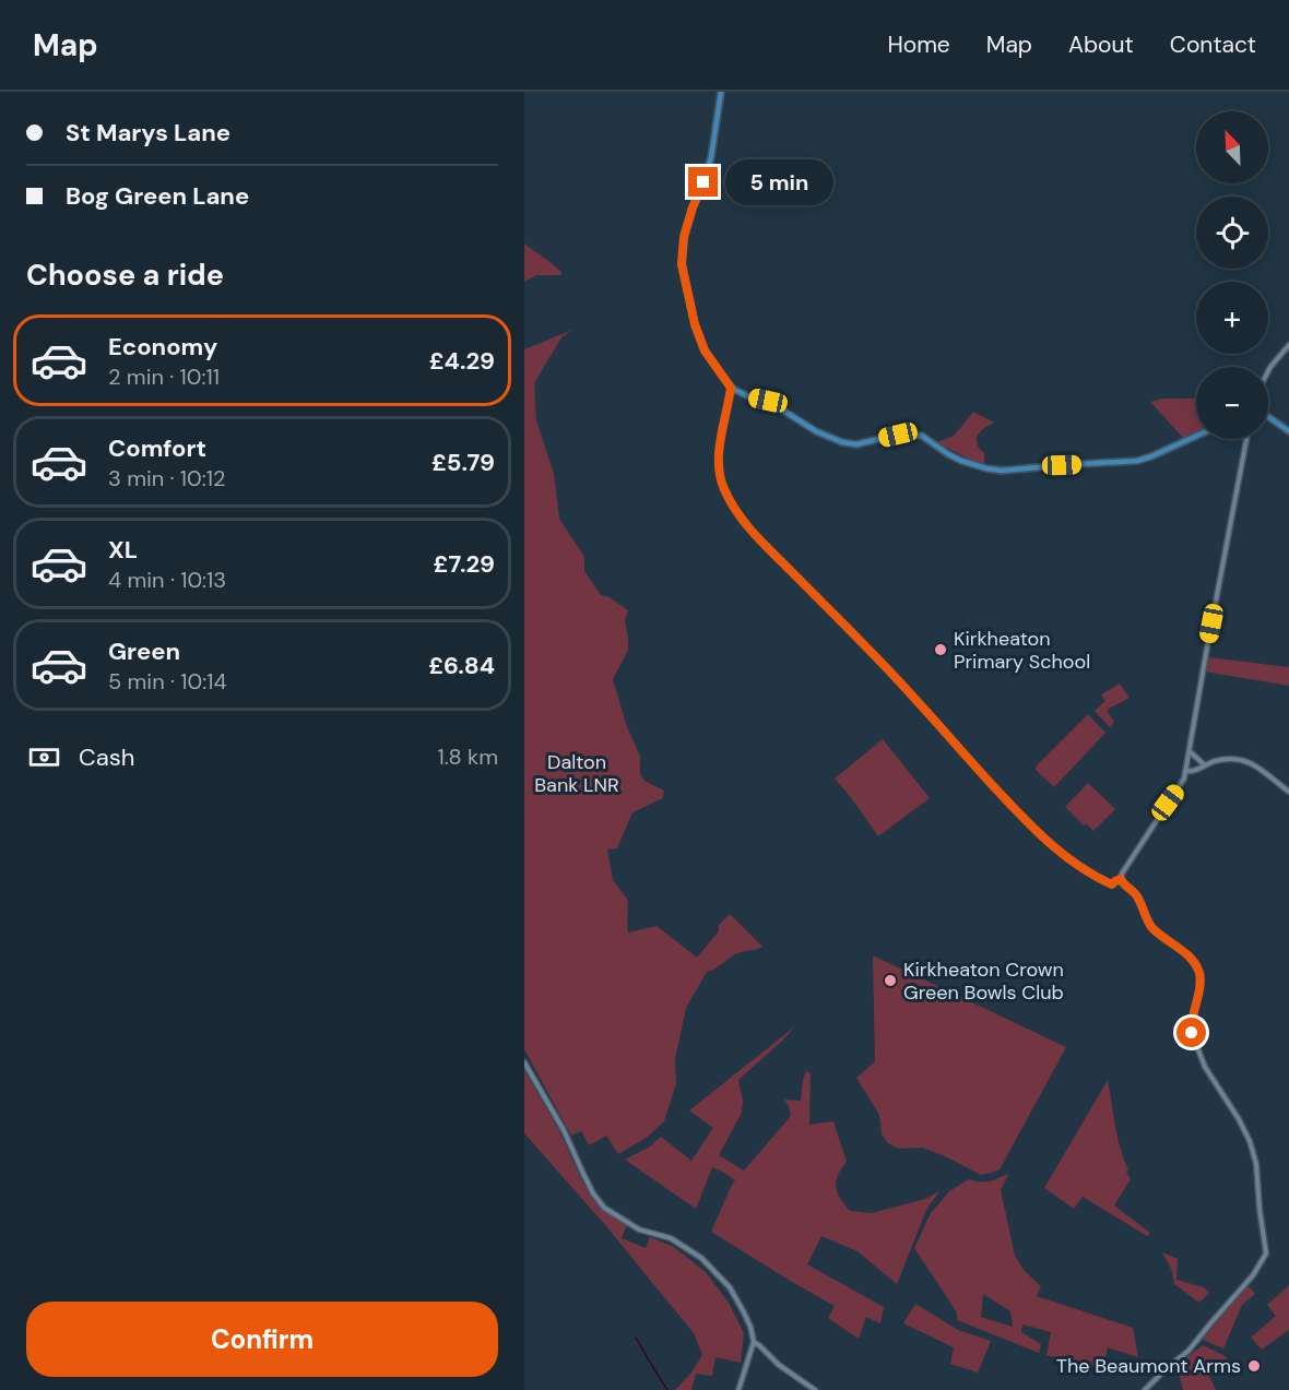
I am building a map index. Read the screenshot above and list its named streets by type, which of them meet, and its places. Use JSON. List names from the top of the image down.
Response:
{
  "parks": ["Dalton Bank LNR"],
  "places": ["Kirkheaton Primary School", "Kirkheaton Crown Green Bowls Club", "The Beaumont Arms"],
  "north": "top left",
  "page": {
    "header": "Map",
    "nav": [
      "Home",
      "Map",
      "About",
      "Contact"
    ],
    "banner": ["St Marys Lane", "Bog Green Lane"],
    "map_buttons": ["+", "−"],
    "bubble": "5 min",
    "heading": "Choose a ride",
    "list": [
      {
        "name": "Economy",
        "note": "2 min · 10:11",
        "value": "£4.29"
      },
      {
        "name": "Comfort",
        "note": "3 min · 10:12",
        "value": "£5.79"
      },
      {
        "name": "XL",
        "note": "4 min · 10:13",
        "value": "£7.29"
      },
      {
        "name": "Green",
        "note": "5 min · 10:14",
        "value": "£6.84"
      }
    ],
    "pay": ["Cash", "1.8 km"],
    "buttons": "Confirm"
  }
}
